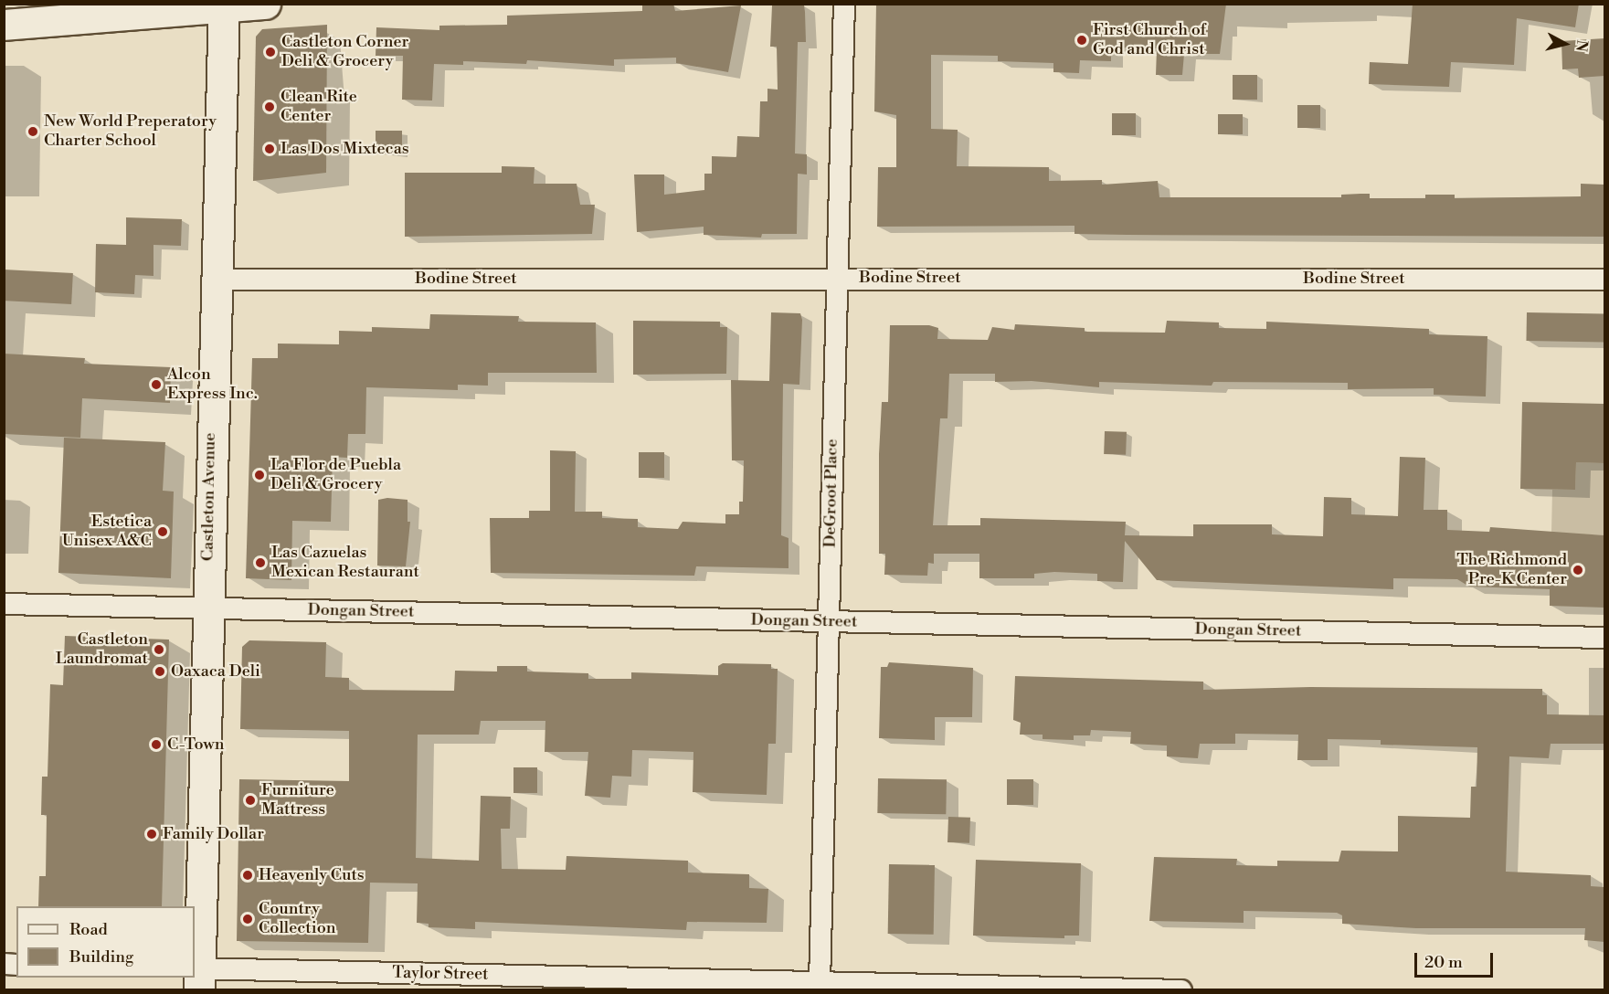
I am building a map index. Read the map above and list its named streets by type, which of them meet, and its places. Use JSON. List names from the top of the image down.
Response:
{
  "streets": {
    "street": [
      "Bodine Street",
      "DeGroot Place",
      "Castleton Avenue",
      "Dongan Street",
      "Taylor Street"
    ]
  },
  "crossings": [
    ["Bodine Street", "DeGroot Place"],
    ["Bodine Street", "Castleton Avenue"],
    ["DeGroot Place", "Dongan Street"],
    ["DeGroot Place", "Taylor Street"],
    ["Castleton Avenue", "Dongan Street"],
    ["Castleton Avenue", "Taylor Street"]
  ],
  "places": [
    "First Church of God and Christ",
    "Castleton Corner Deli & Grocery",
    "Clean Rite Center",
    "New World Preperatory Charter School",
    "Las Dos Mixtecas",
    "Alcon Express Inc.",
    "La Flor de Puebla Deli & Grocery",
    "Estetica Unisex A&C",
    "Las Cazuelas Mexican Restaurant",
    "The Richmond Pre-K Center",
    "Castleton Laundromat",
    "Oaxaca Deli",
    "C-Town",
    "Furniture Mattress",
    "Family Dollar",
    "Heavenly Cuts",
    "Country Collection"
  ],
  "legend": ["Road", "Building"],
  "scale_bar": "20 m",
  "north": "right"
}
